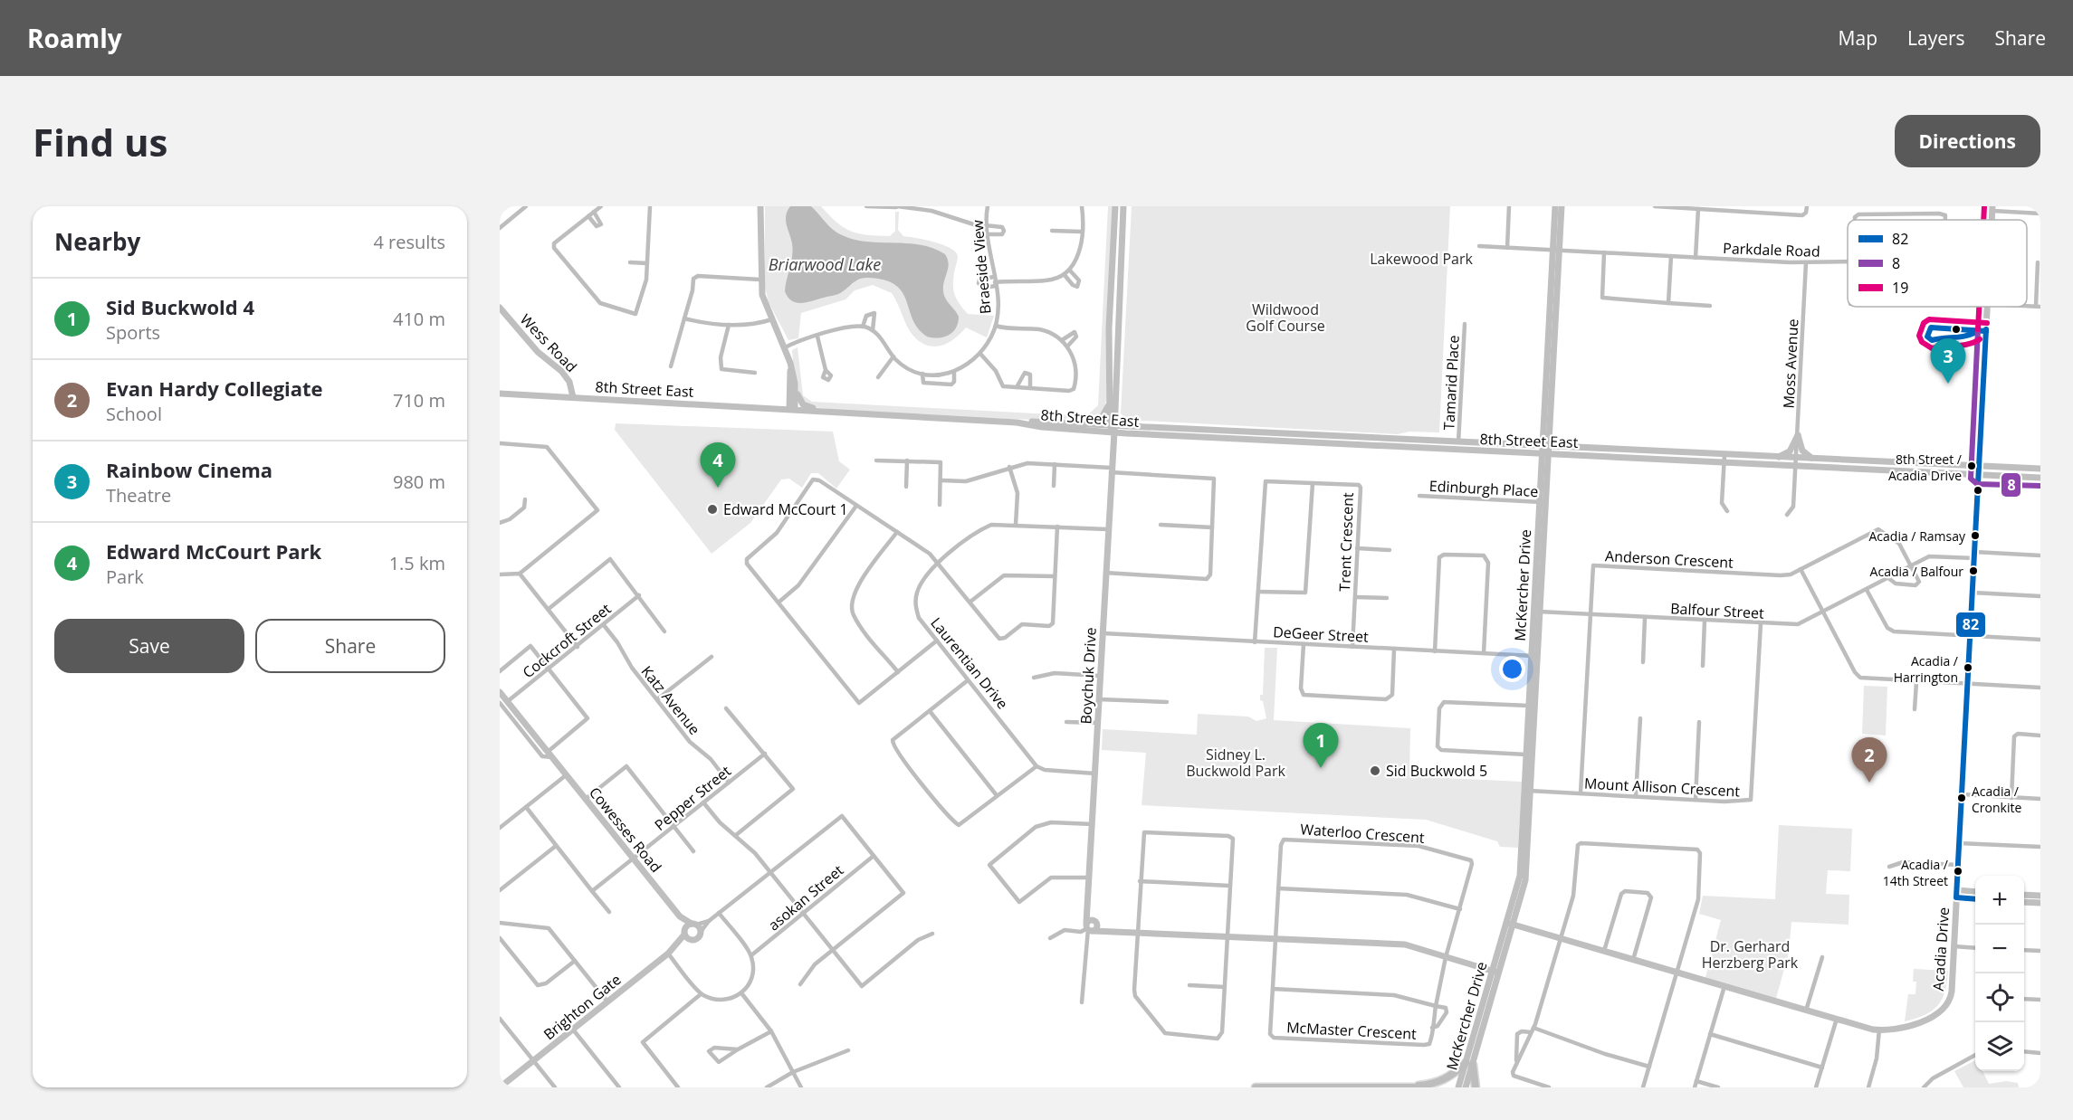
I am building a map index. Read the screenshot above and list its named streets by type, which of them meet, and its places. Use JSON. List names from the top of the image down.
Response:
{
  "streets": {
    "main road": [
      "Wess Road",
      "8th Street East",
      "McKercher Drive",
      "Boychuk Drive",
      "Cowesses Road",
      "Acadia Drive",
      "Brighton Gate"
    ],
    "street": [
      "Parkdale Road",
      "Braeside View",
      "Moss Avenue",
      "Tamarid Place",
      "Edinburgh Place",
      "Trent Crescent",
      "Anderson Crescent",
      "Balfour Street",
      "DeGeer Street",
      "Cockcroft Street",
      "Laurentian Drive",
      "Katz Avenue",
      "Mount Allison Crescent",
      "Pepper Street",
      "Waterloo Crescent",
      "asokan Street",
      "McMaster Crescent"
    ]
  },
  "crossings": [
    ["Parkdale Road", "Moss Avenue"],
    ["Parkdale Road", "McKercher Drive"],
    ["Wess Road", "8th Street East"],
    ["Moss Avenue", "8th Street East"],
    ["Tamarid Place", "8th Street East"],
    ["8th Street East", "McKercher Drive"],
    ["8th Street East", "Boychuk Drive"],
    ["8th Street East", "Acadia Drive"],
    ["Edinburgh Place", "McKercher Drive"],
    ["Trent Crescent", "DeGeer Street"],
    ["Anderson Crescent", "Balfour Street"],
    ["Anderson Crescent", "Mount Allison Crescent"],
    ["McKercher Drive", "Balfour Street"],
    ["McKercher Drive", "DeGeer Street"],
    ["McKercher Drive", "Mount Allison Crescent"],
    ["McKercher Drive", "Acadia Drive"],
    ["Balfour Street", "Mount Allison Crescent"],
    ["Balfour Street", "Acadia Drive"],
    ["DeGeer Street", "Boychuk Drive"],
    ["Cockcroft Street", "Katz Avenue"],
    ["Cockcroft Street", "Cowesses Road"],
    ["Laurentian Drive", "Boychuk Drive"],
    ["Katz Avenue", "Pepper Street"],
    ["Pepper Street", "Cowesses Road"],
    ["Cowesses Road", "Brighton Gate"],
    ["Waterloo Crescent", "McMaster Crescent"]
  ],
  "water": ["Briarwood Lake"],
  "parks": [
    "Lakewood Park",
    "Wildwood Golf Course",
    "Sidney L. Buckwold Park",
    "Dr. Gerhard Herzberg Park"
  ],
  "places": [
    "8th Street / Acadia Drive",
    "Edward McCourt 1",
    "Acadia / Ramsay",
    "Acadia / Balfour",
    "Acadia / Harrington",
    "Sid Buckwold 5",
    "Acadia / Cronkite",
    "Acadia / 14th Street"
  ],
  "lines": ["transit line 19", "transit line 82", "transit line 8"],
  "legend": ["82", "8", "19"],
  "page": {
    "header": "Roamly",
    "nav": ["Map", "Layers", "Share"],
    "buttons": [
      "Directions",
      ["Save", "Share"]
    ],
    "title": "Find us",
    "heading": ["Nearby", "4 results"],
    "list": [
      {
        "mark": "1",
        "name": "Sid Buckwold 4",
        "note": "Sports",
        "value": "410 m"
      },
      {
        "mark": "2",
        "name": "Evan Hardy Collegiate",
        "note": "School",
        "value": "710 m"
      },
      {
        "mark": "3",
        "name": "Rainbow Cinema",
        "note": "Theatre",
        "value": "980 m"
      },
      {
        "mark": "4",
        "name": "Edward McCourt Park",
        "note": "Park",
        "value": "1.5 km"
      }
    ],
    "pins": [
      "3",
      "4",
      "1",
      "2"
    ],
    "map_buttons": ["+", "−"]
  }
}
